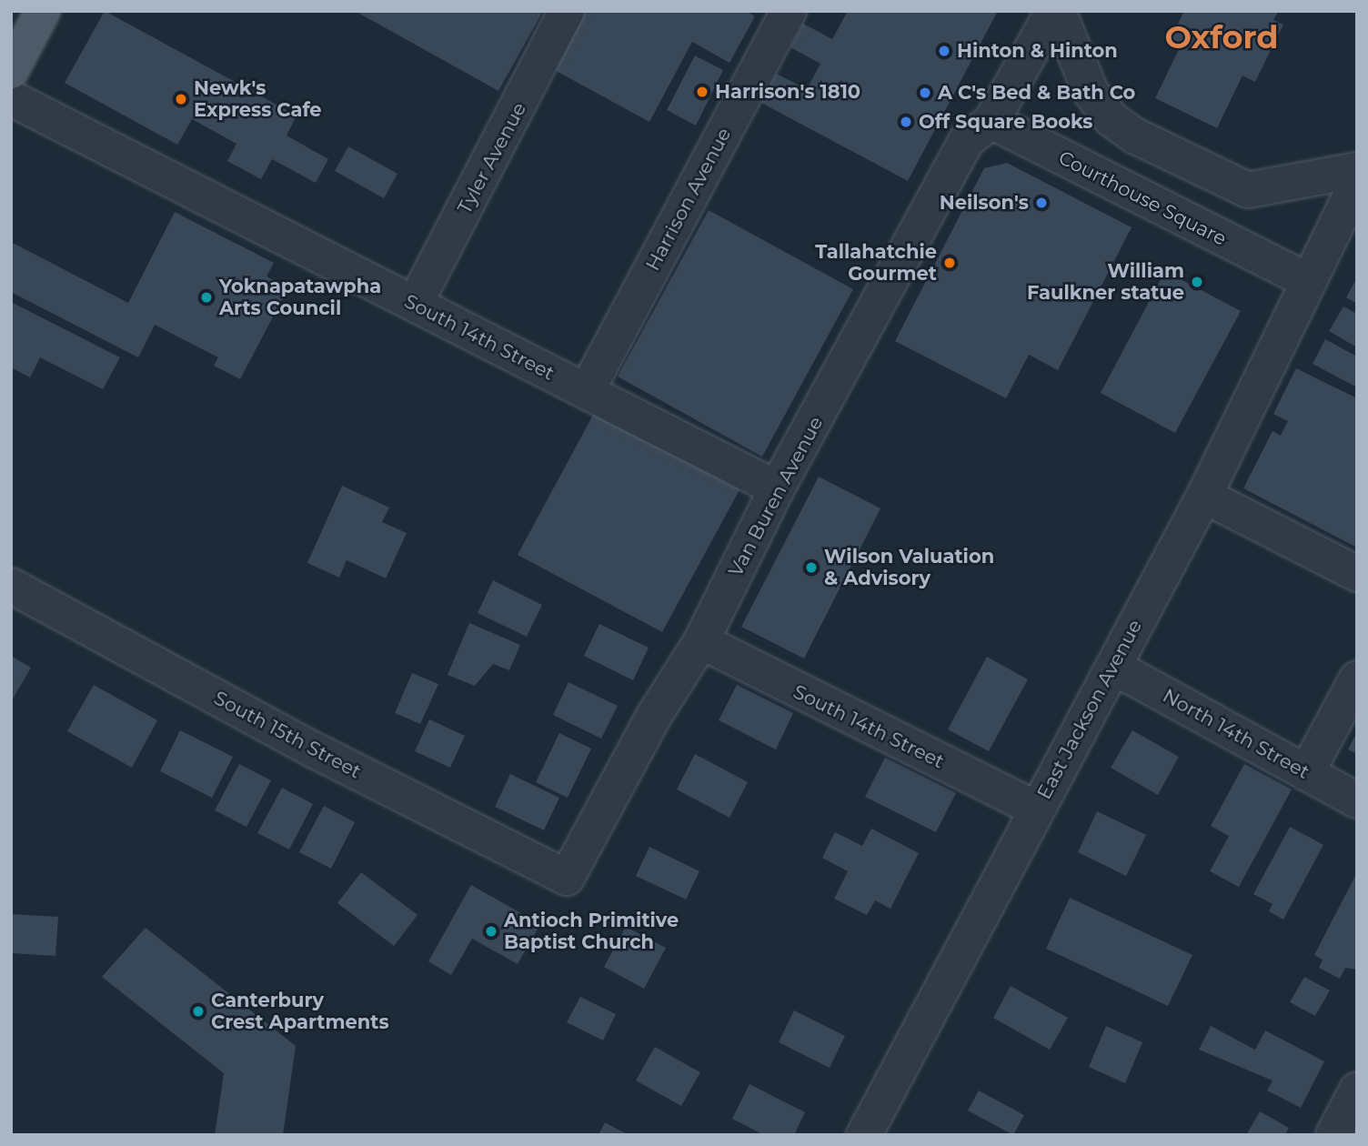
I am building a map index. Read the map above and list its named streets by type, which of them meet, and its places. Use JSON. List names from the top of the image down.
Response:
{
  "streets": {
    "street": [
      "Tyler Avenue",
      "Courthouse Square",
      "Harrison Avenue",
      "South 14th Street",
      "Van Buren Avenue",
      "East Jackson Avenue",
      "North 14th Street",
      "South 15th Street"
    ]
  },
  "crossings": [
    ["Tyler Avenue", "South 14th Street"],
    ["Courthouse Square", "Van Buren Avenue"],
    ["Courthouse Square", "East Jackson Avenue"],
    ["Harrison Avenue", "South 14th Street"],
    ["South 14th Street", "Van Buren Avenue"],
    ["South 14th Street", "East Jackson Avenue"],
    ["Van Buren Avenue", "South 15th Street"],
    ["East Jackson Avenue", "North 14th Street"]
  ],
  "districts": ["Oxford"],
  "places": [
    "Hinton & Hinton",
    "Harrison's 1810",
    "A C's Bed & Bath Co",
    "Newk's Express Cafe",
    "Off Square Books",
    "Neilson's",
    "Tallahatchie Gourmet",
    "William Faulkner statue",
    "Yoknapatawpha Arts Council",
    "Wilson Valuation & Advisory",
    "Antioch Primitive Baptist Church",
    "Canterbury Crest Apartments"
  ]
}
